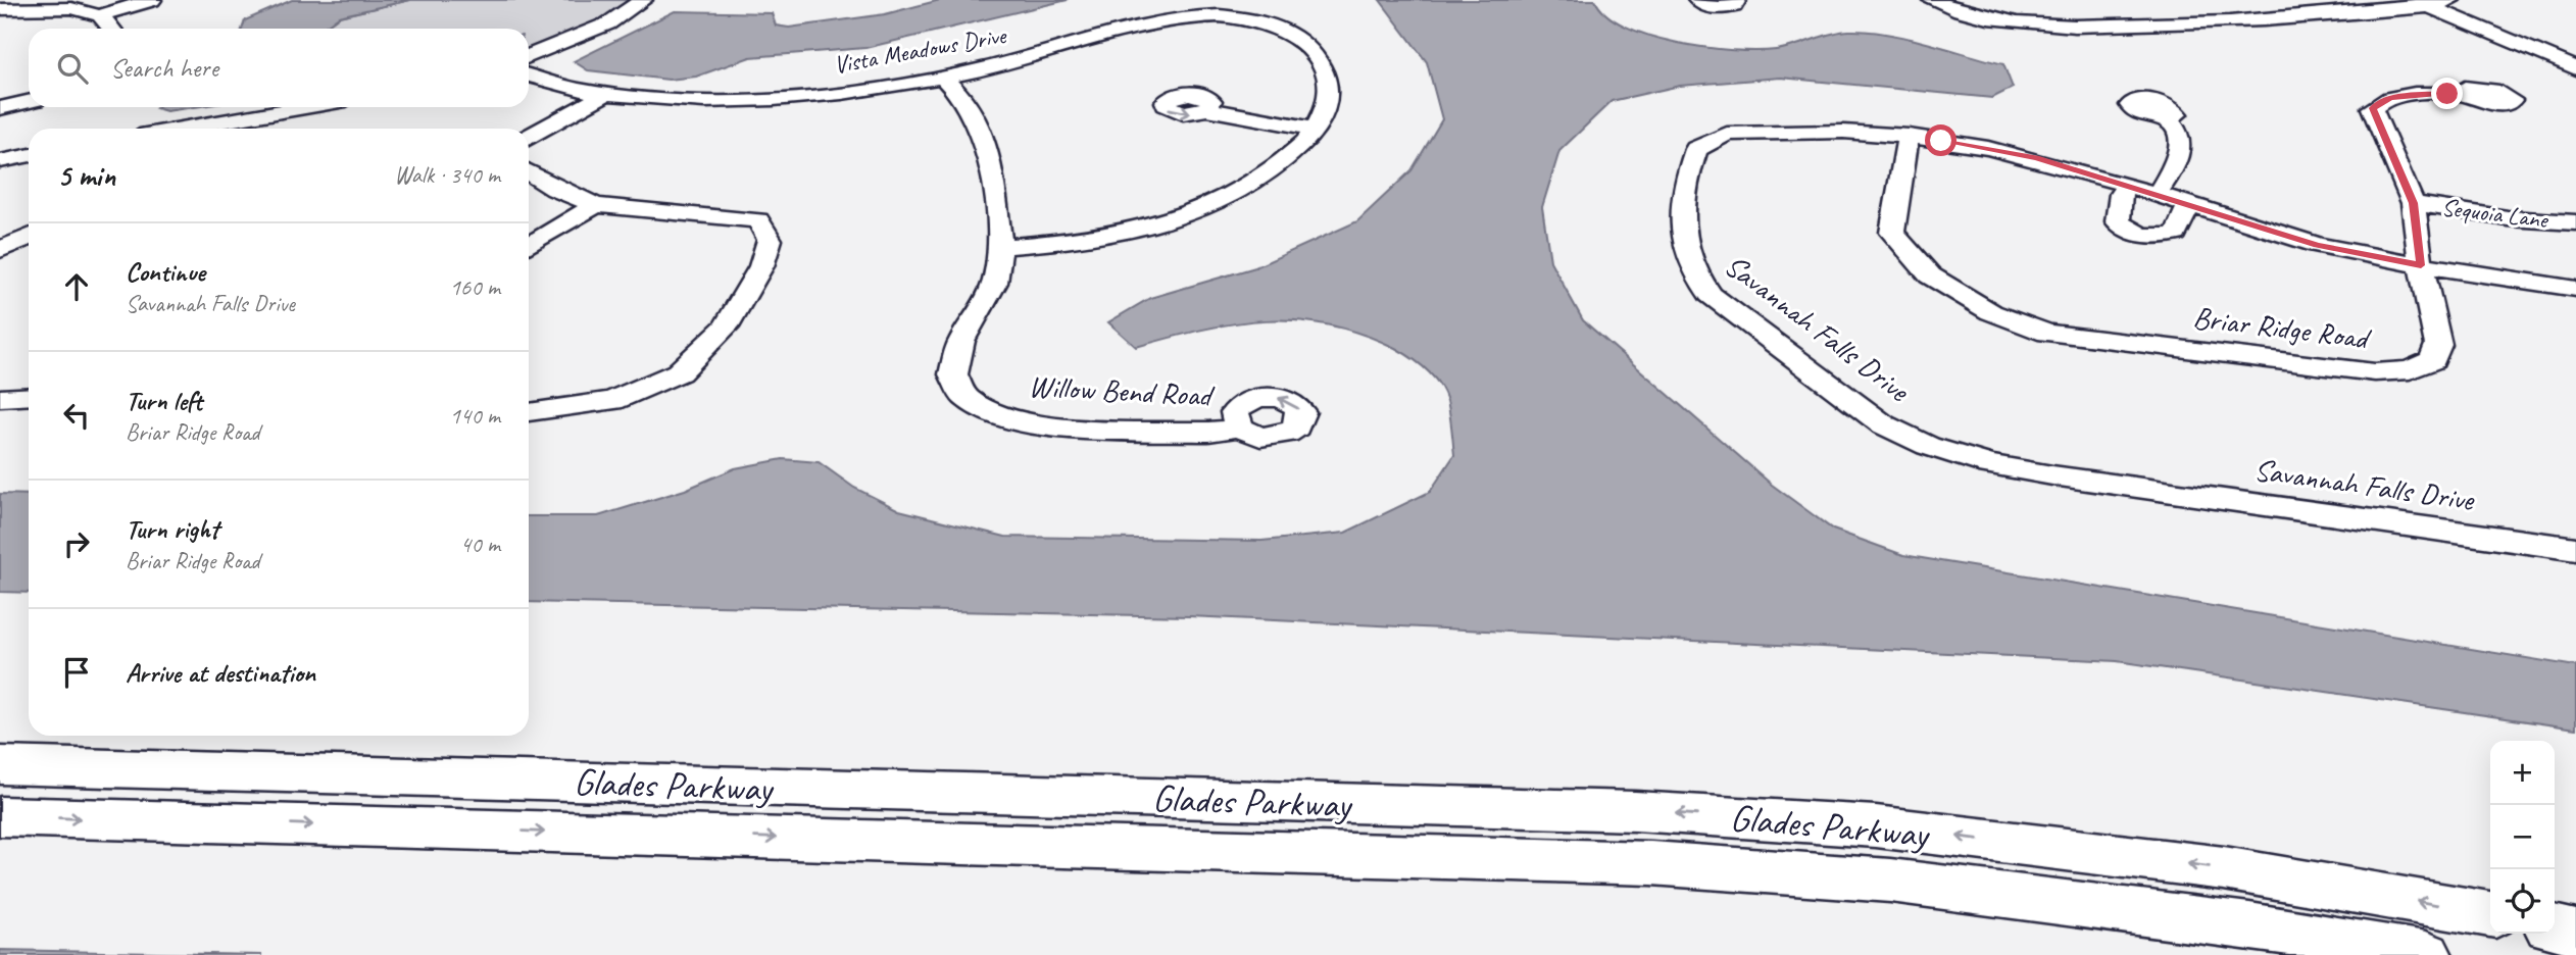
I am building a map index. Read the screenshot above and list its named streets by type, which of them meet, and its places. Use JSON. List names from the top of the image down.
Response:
{
  "streets": {
    "main road": ["Glades Parkway"],
    "street": [
      "Vista Meadows Drive",
      "Sequoia Lane",
      "Savannah Falls Drive",
      "Briar Ridge Road",
      "Willow Bend Road"
    ]
  },
  "crossings": [
    ["Vista Meadows Drive", "Willow Bend Road"],
    ["Sequoia Lane", "Briar Ridge Road"],
    ["Savannah Falls Drive", "Briar Ridge Road"]
  ],
  "page": {
    "search": "Search here",
    "heading": ["5 min", "Walk · 340 m"],
    "list": [
      ["Continue", "Savannah Falls Drive", "160 m"],
      ["Turn left", "Briar Ridge Road", "140 m"],
      ["Turn right", "Briar Ridge Road", "40 m"],
      "Arrive at destination"
    ],
    "map_buttons": ["+", "−"]
  }
}
